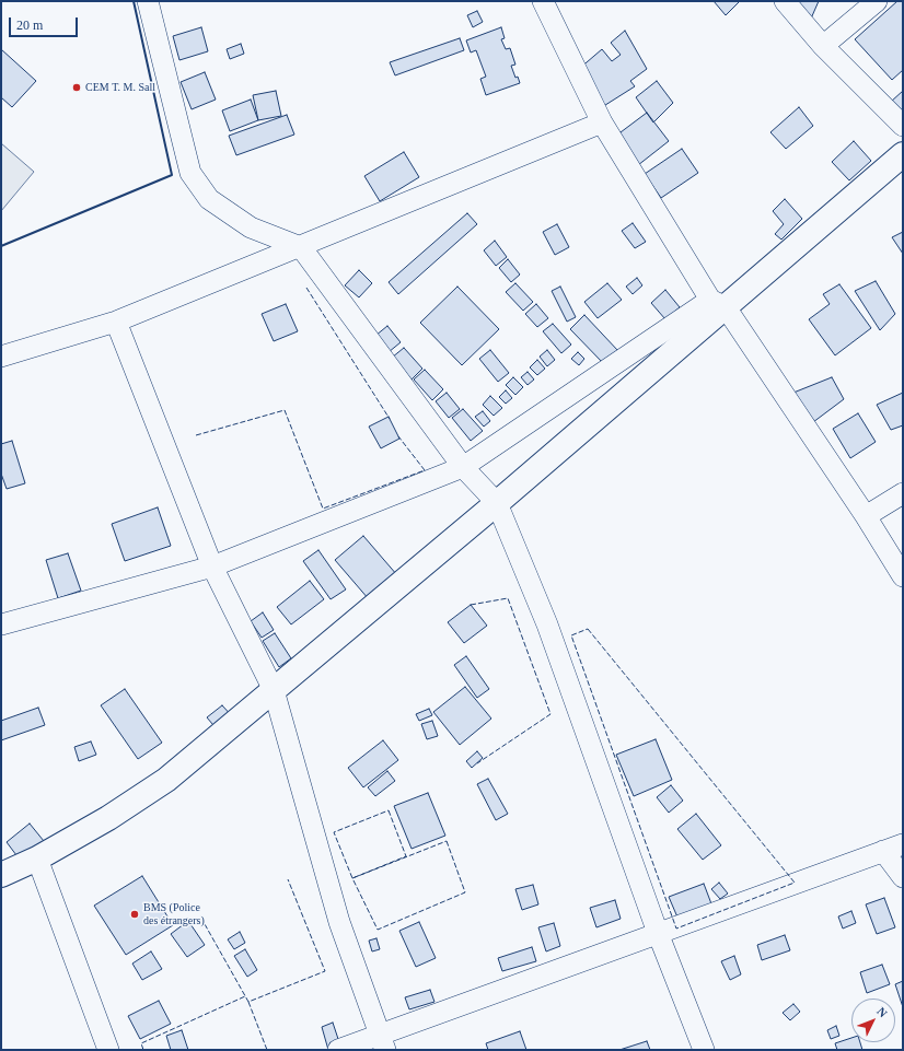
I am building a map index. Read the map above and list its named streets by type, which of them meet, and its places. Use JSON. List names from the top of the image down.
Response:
{
  "places": ["CEM T. M. Sall", "BMS (Police des étrangers)"],
  "scale_bar": "20 m",
  "north": "top right"
}
